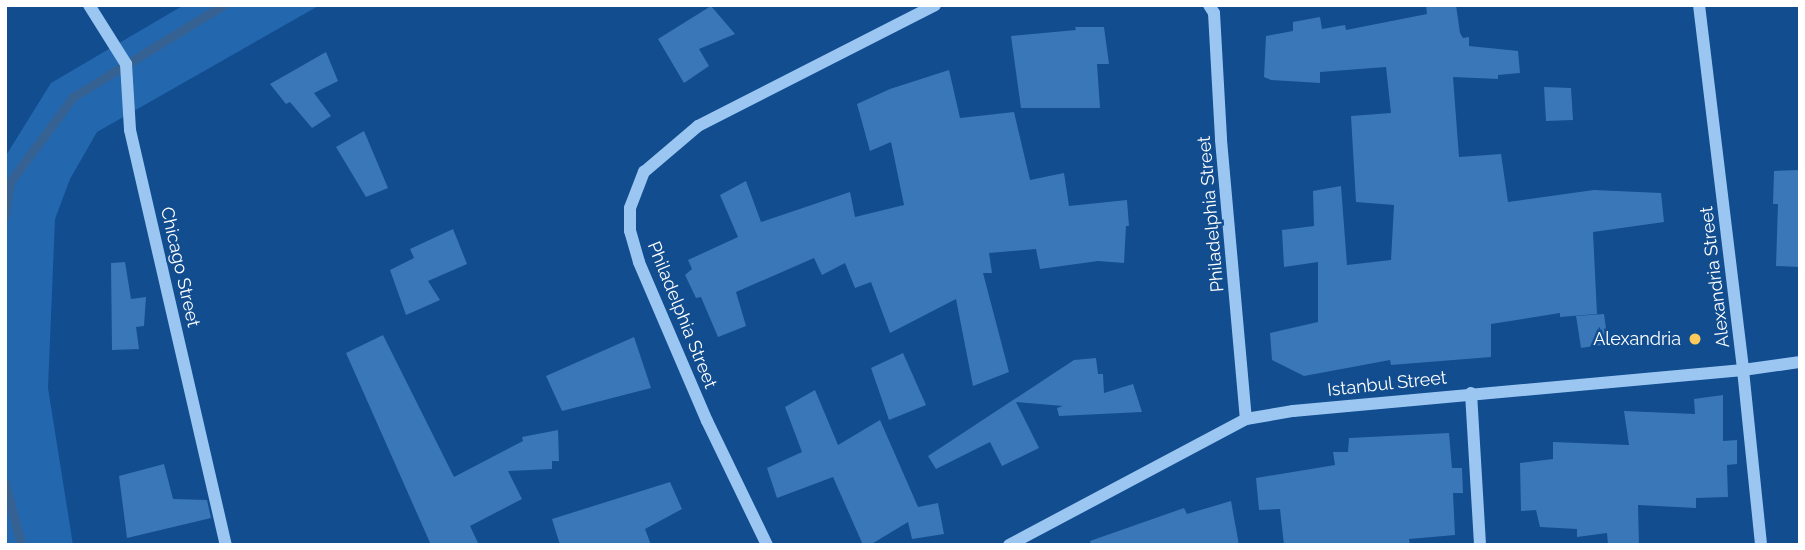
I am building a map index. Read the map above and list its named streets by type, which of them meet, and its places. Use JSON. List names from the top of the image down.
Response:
{
  "streets": {
    "street": [
      "Philadelphia Street",
      "Chicago Street",
      "Alexandria Street",
      "Istanbul Street"
    ]
  },
  "crossings": [
    ["Philadelphia Street", "Istanbul Street"],
    ["Alexandria Street", "Istanbul Street"]
  ],
  "places": ["Alexandria"]
}
